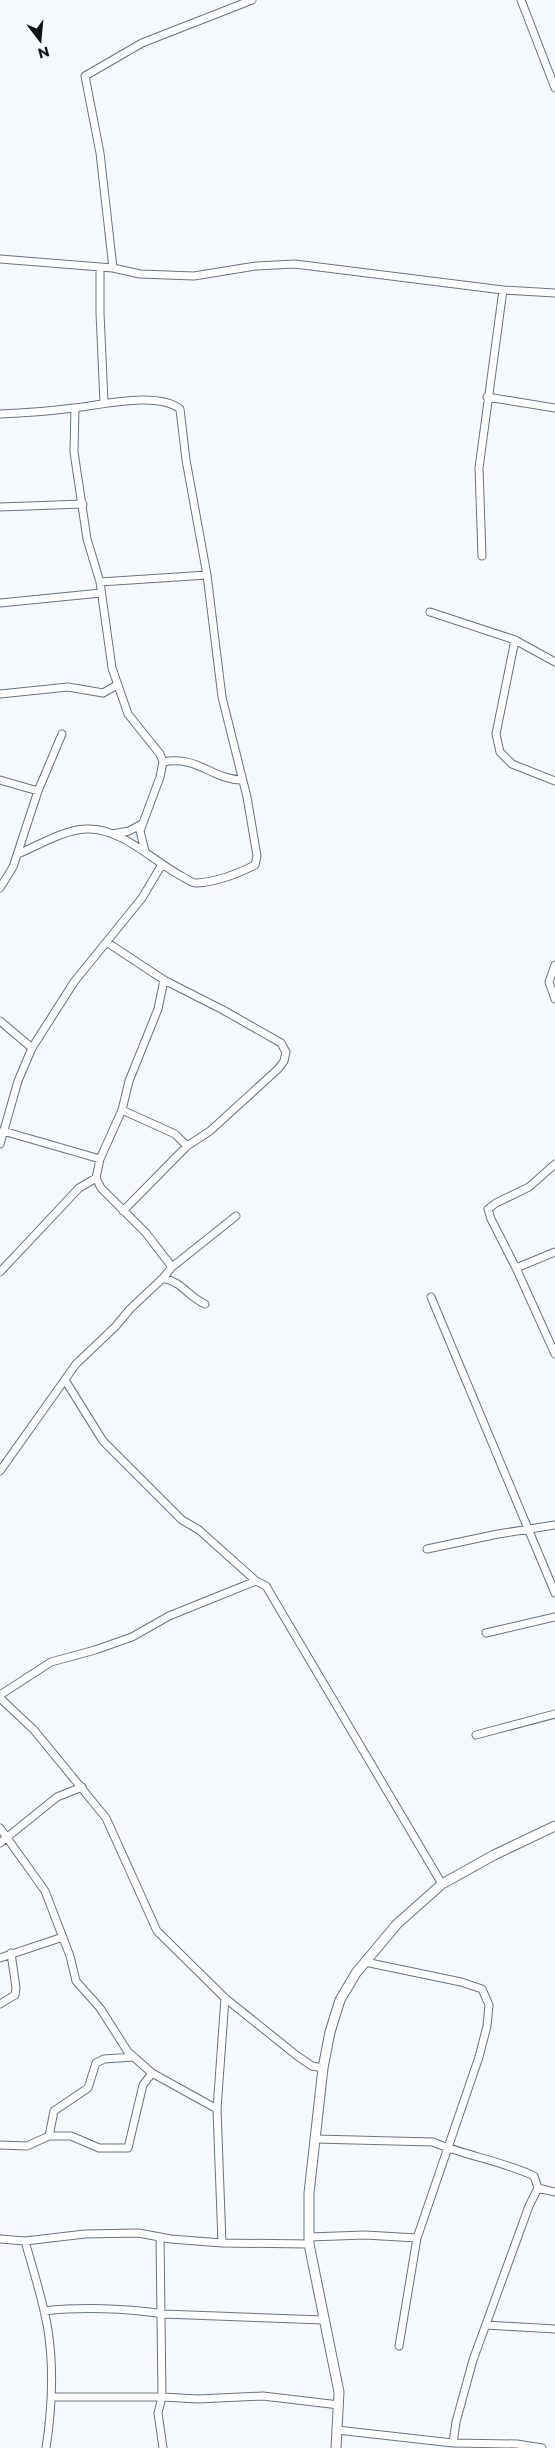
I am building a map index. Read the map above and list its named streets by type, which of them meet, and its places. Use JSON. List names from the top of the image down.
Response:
{
  "north": "bottom"
}
